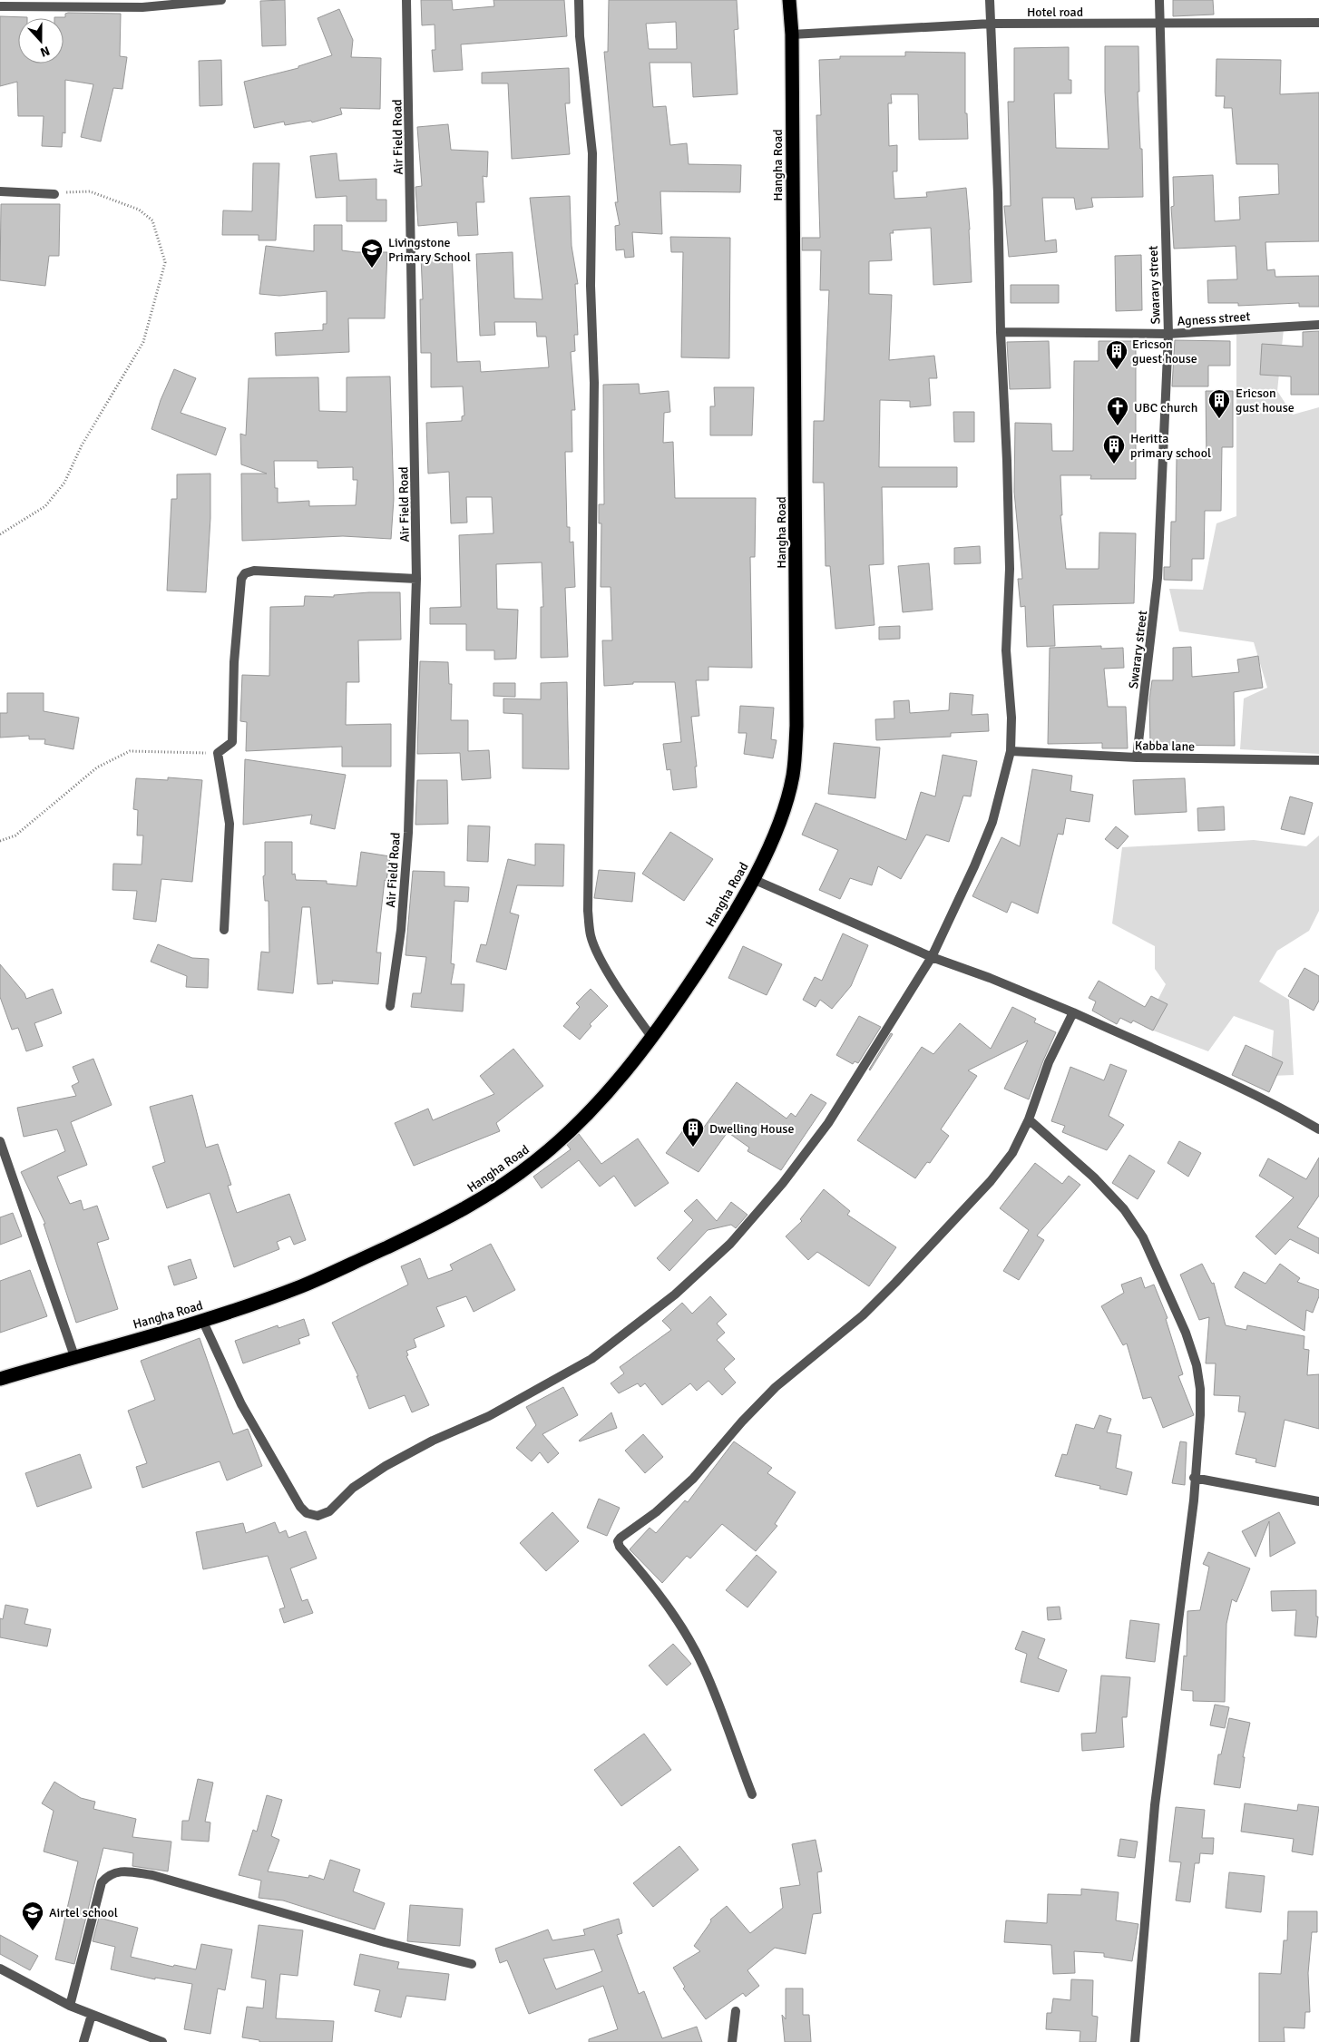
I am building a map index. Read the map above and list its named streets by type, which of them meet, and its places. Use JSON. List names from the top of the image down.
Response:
{
  "streets": {
    "highway": ["Hangha Road"],
    "street": [
      "Hotel road",
      "Air Field Road",
      "Swarary street",
      "Agness street",
      "Kabba lane"
    ]
  },
  "crossings": [
    ["Hotel road", "Hangha Road"],
    ["Hotel road", "Swarary street"],
    ["Swarary street", "Agness street"],
    ["Swarary street", "Kabba lane"]
  ],
  "places": {
    "school or university": ["Livingstone Primary School", "Airtel school"],
    "building": [
      "Ericson guest house",
      "Ericson gust house",
      "Heritta primary school",
      "Dwelling House"
    ],
    "church": ["UBC church"]
  },
  "north": "bottom"
}
